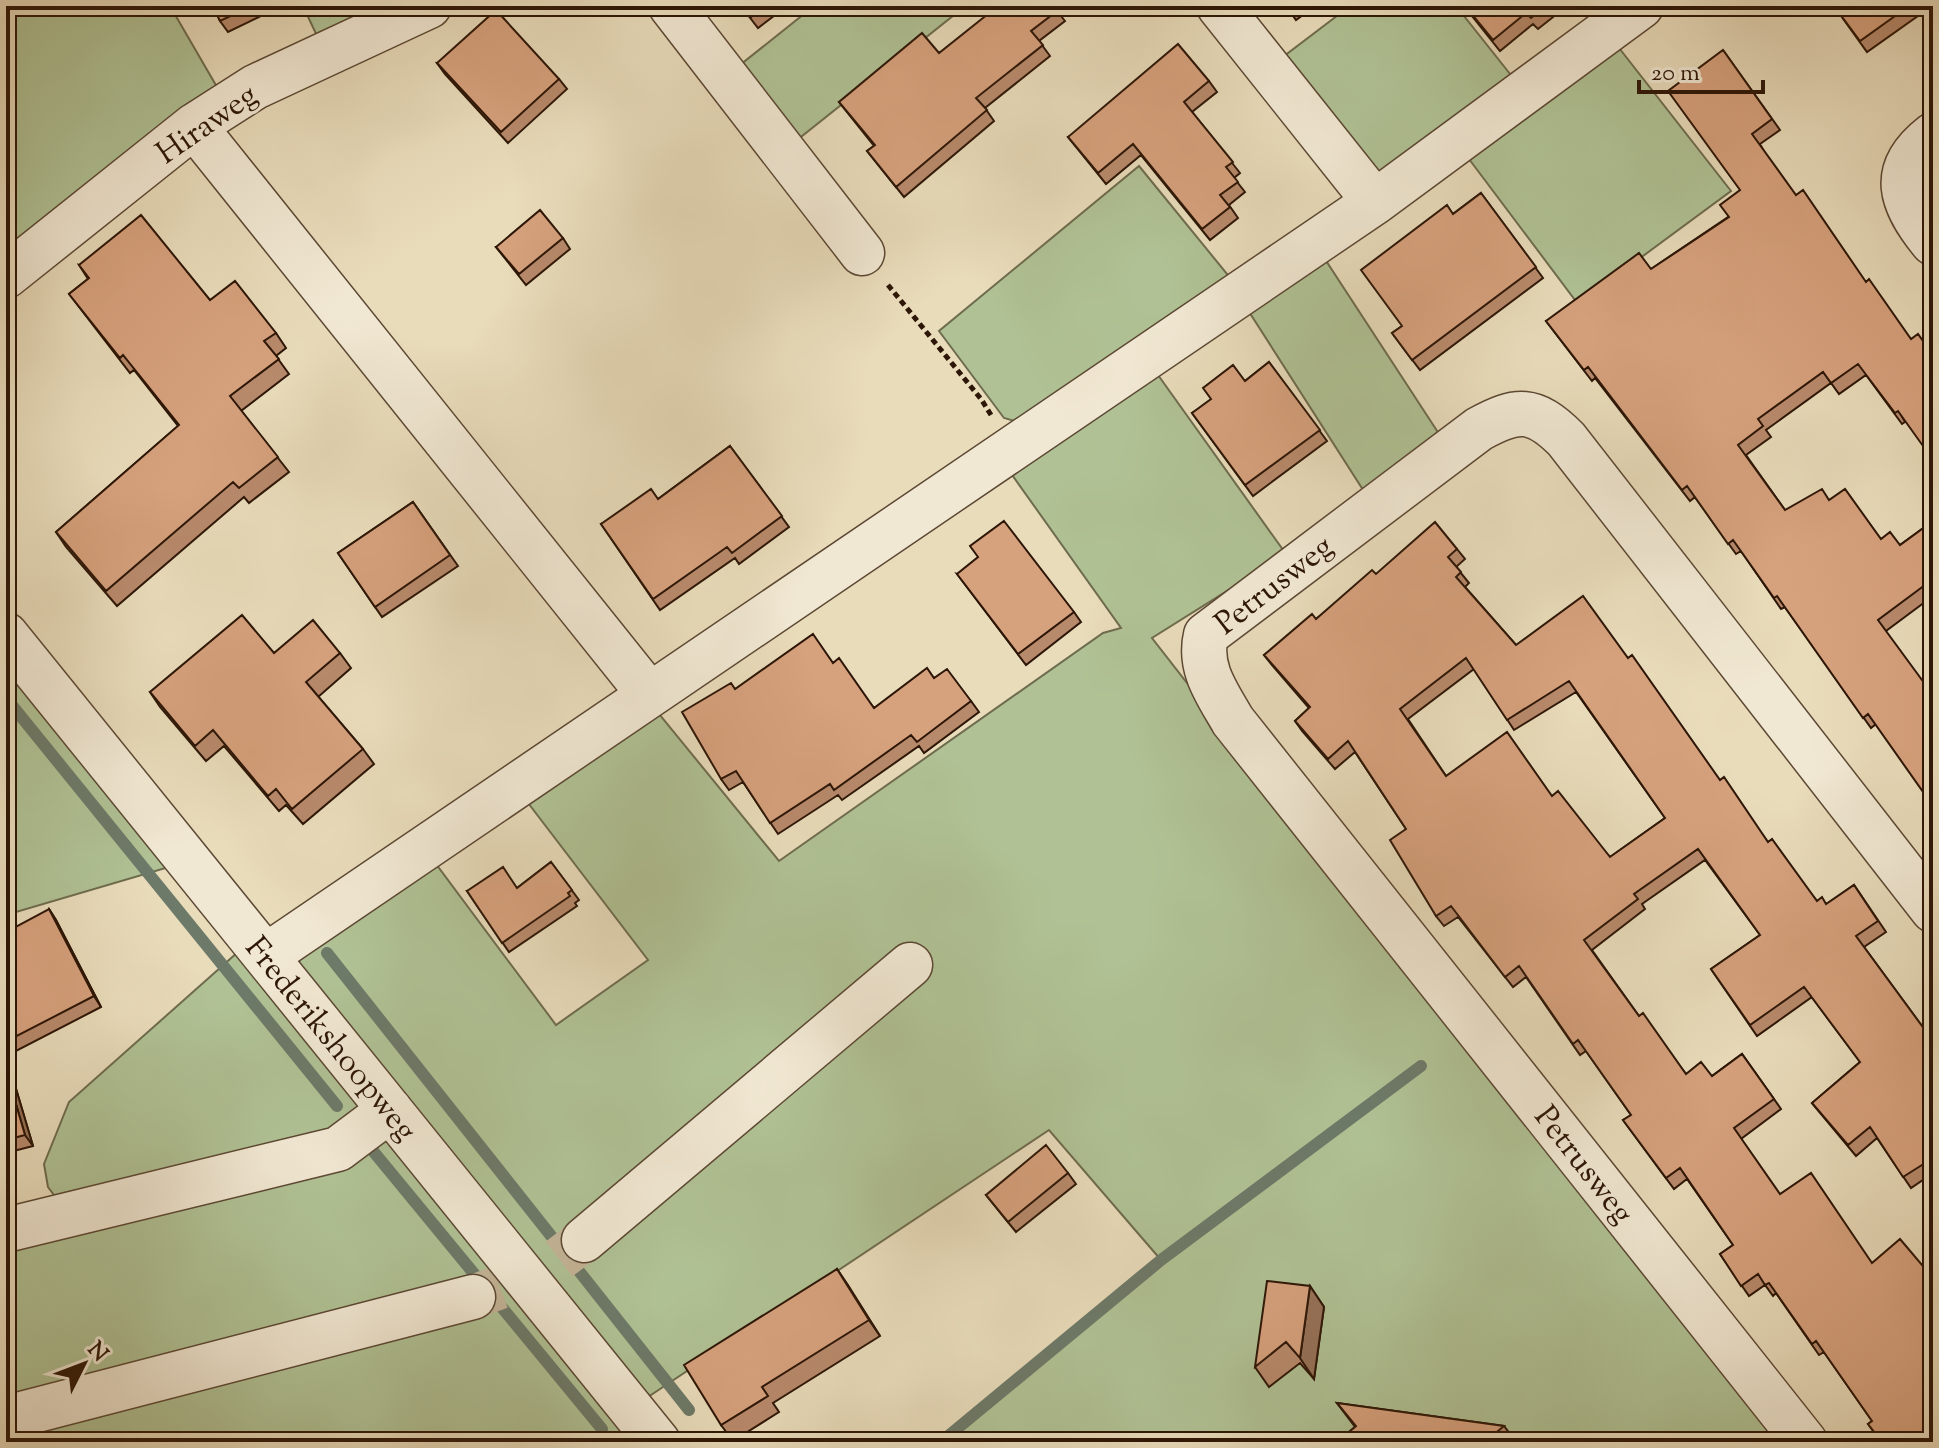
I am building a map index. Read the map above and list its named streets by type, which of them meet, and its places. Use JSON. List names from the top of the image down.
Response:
{
  "streets": {
    "street": ["Hiraweg", "Petrusweg", "Frederikshoopweg"]
  },
  "scale_bar": "20 m",
  "north": "top right"
}
